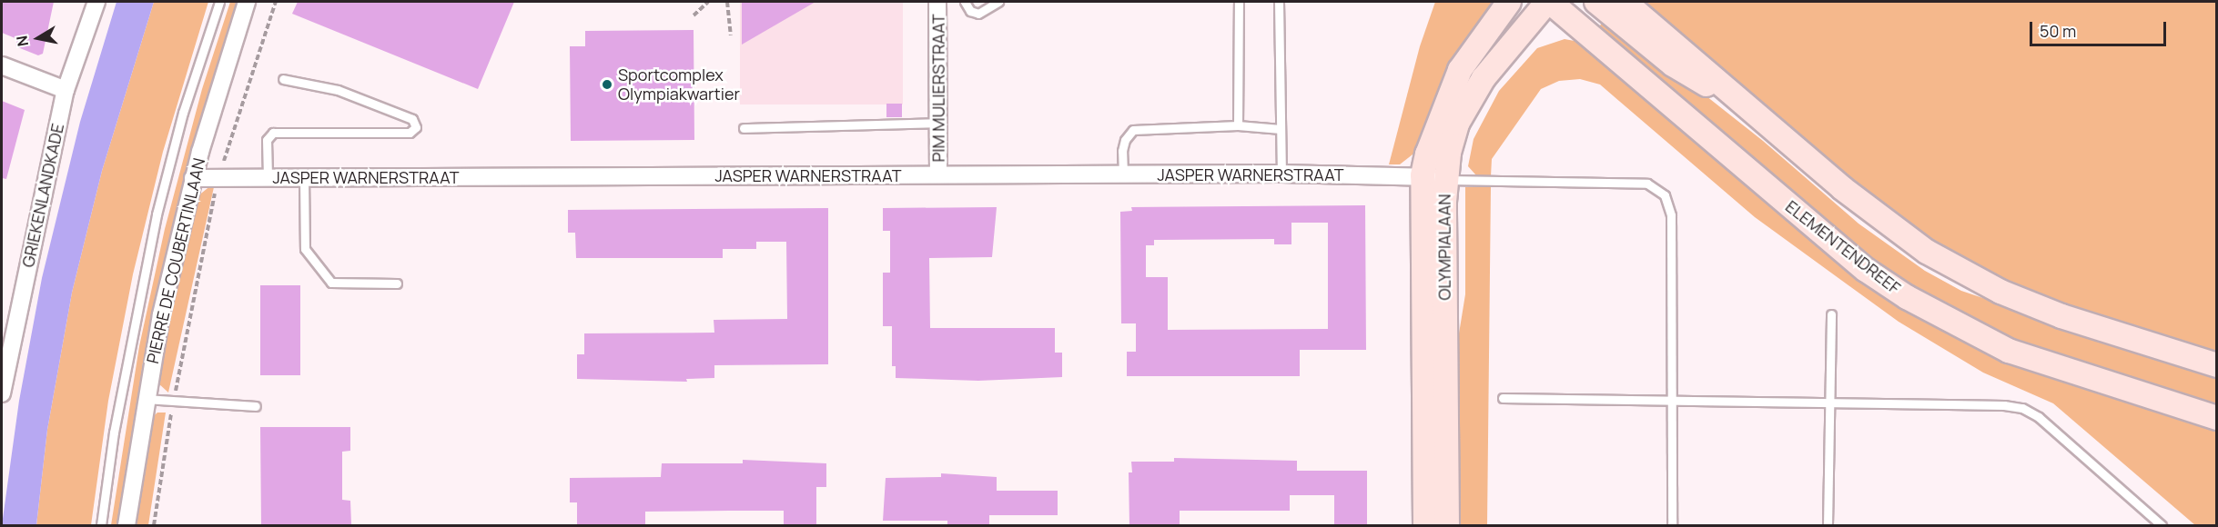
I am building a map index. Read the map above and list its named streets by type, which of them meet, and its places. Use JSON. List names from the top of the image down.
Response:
{
  "streets": {
    "main road": ["OLYMPIALAAN", "ELEMENTENDREEF"],
    "street": [
      "PIM MULIERSTRAAT",
      "JASPER WARNERSTRAAT",
      "GRIEKENLANDKADE",
      "PIERRE DE COUBERTINLAAN"
    ]
  },
  "crossings": [
    ["PIM MULIERSTRAAT", "JASPER WARNERSTRAAT"],
    ["JASPER WARNERSTRAAT", "OLYMPIALAAN"],
    ["JASPER WARNERSTRAAT", "PIERRE DE COUBERTINLAAN"],
    ["OLYMPIALAAN", "ELEMENTENDREEF"]
  ],
  "places": ["Sportcomplex Olympiakwartier"],
  "scale_bar": "50 m",
  "north": "left"
}
